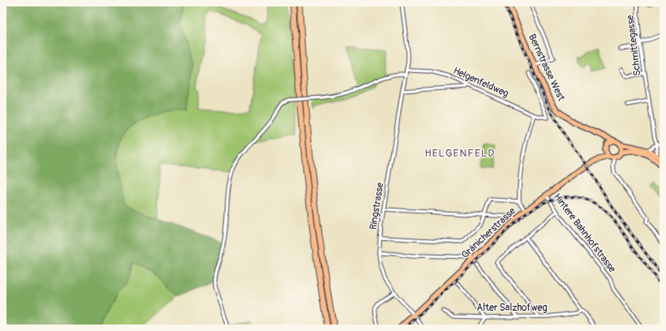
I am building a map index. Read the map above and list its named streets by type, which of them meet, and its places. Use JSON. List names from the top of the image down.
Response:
{
  "streets": {
    "main road": ["Bernstrasse West", "Gränicherstrasse"],
    "street": [
      "Schmittegasse",
      "Helgenfeldweg",
      "Ringstrasse",
      "Hintere Bahnhofstrasse",
      "Alter Salzhofweg"
    ]
  },
  "crossings": [
    ["Bernstrasse West", "Gränicherstrasse"],
    ["Helgenfeldweg", "Ringstrasse"],
    ["Ringstrasse", "Gränicherstrasse"],
    ["Gränicherstrasse", "Hintere Bahnhofstrasse"]
  ],
  "districts": ["HELGENFELD"]
}
